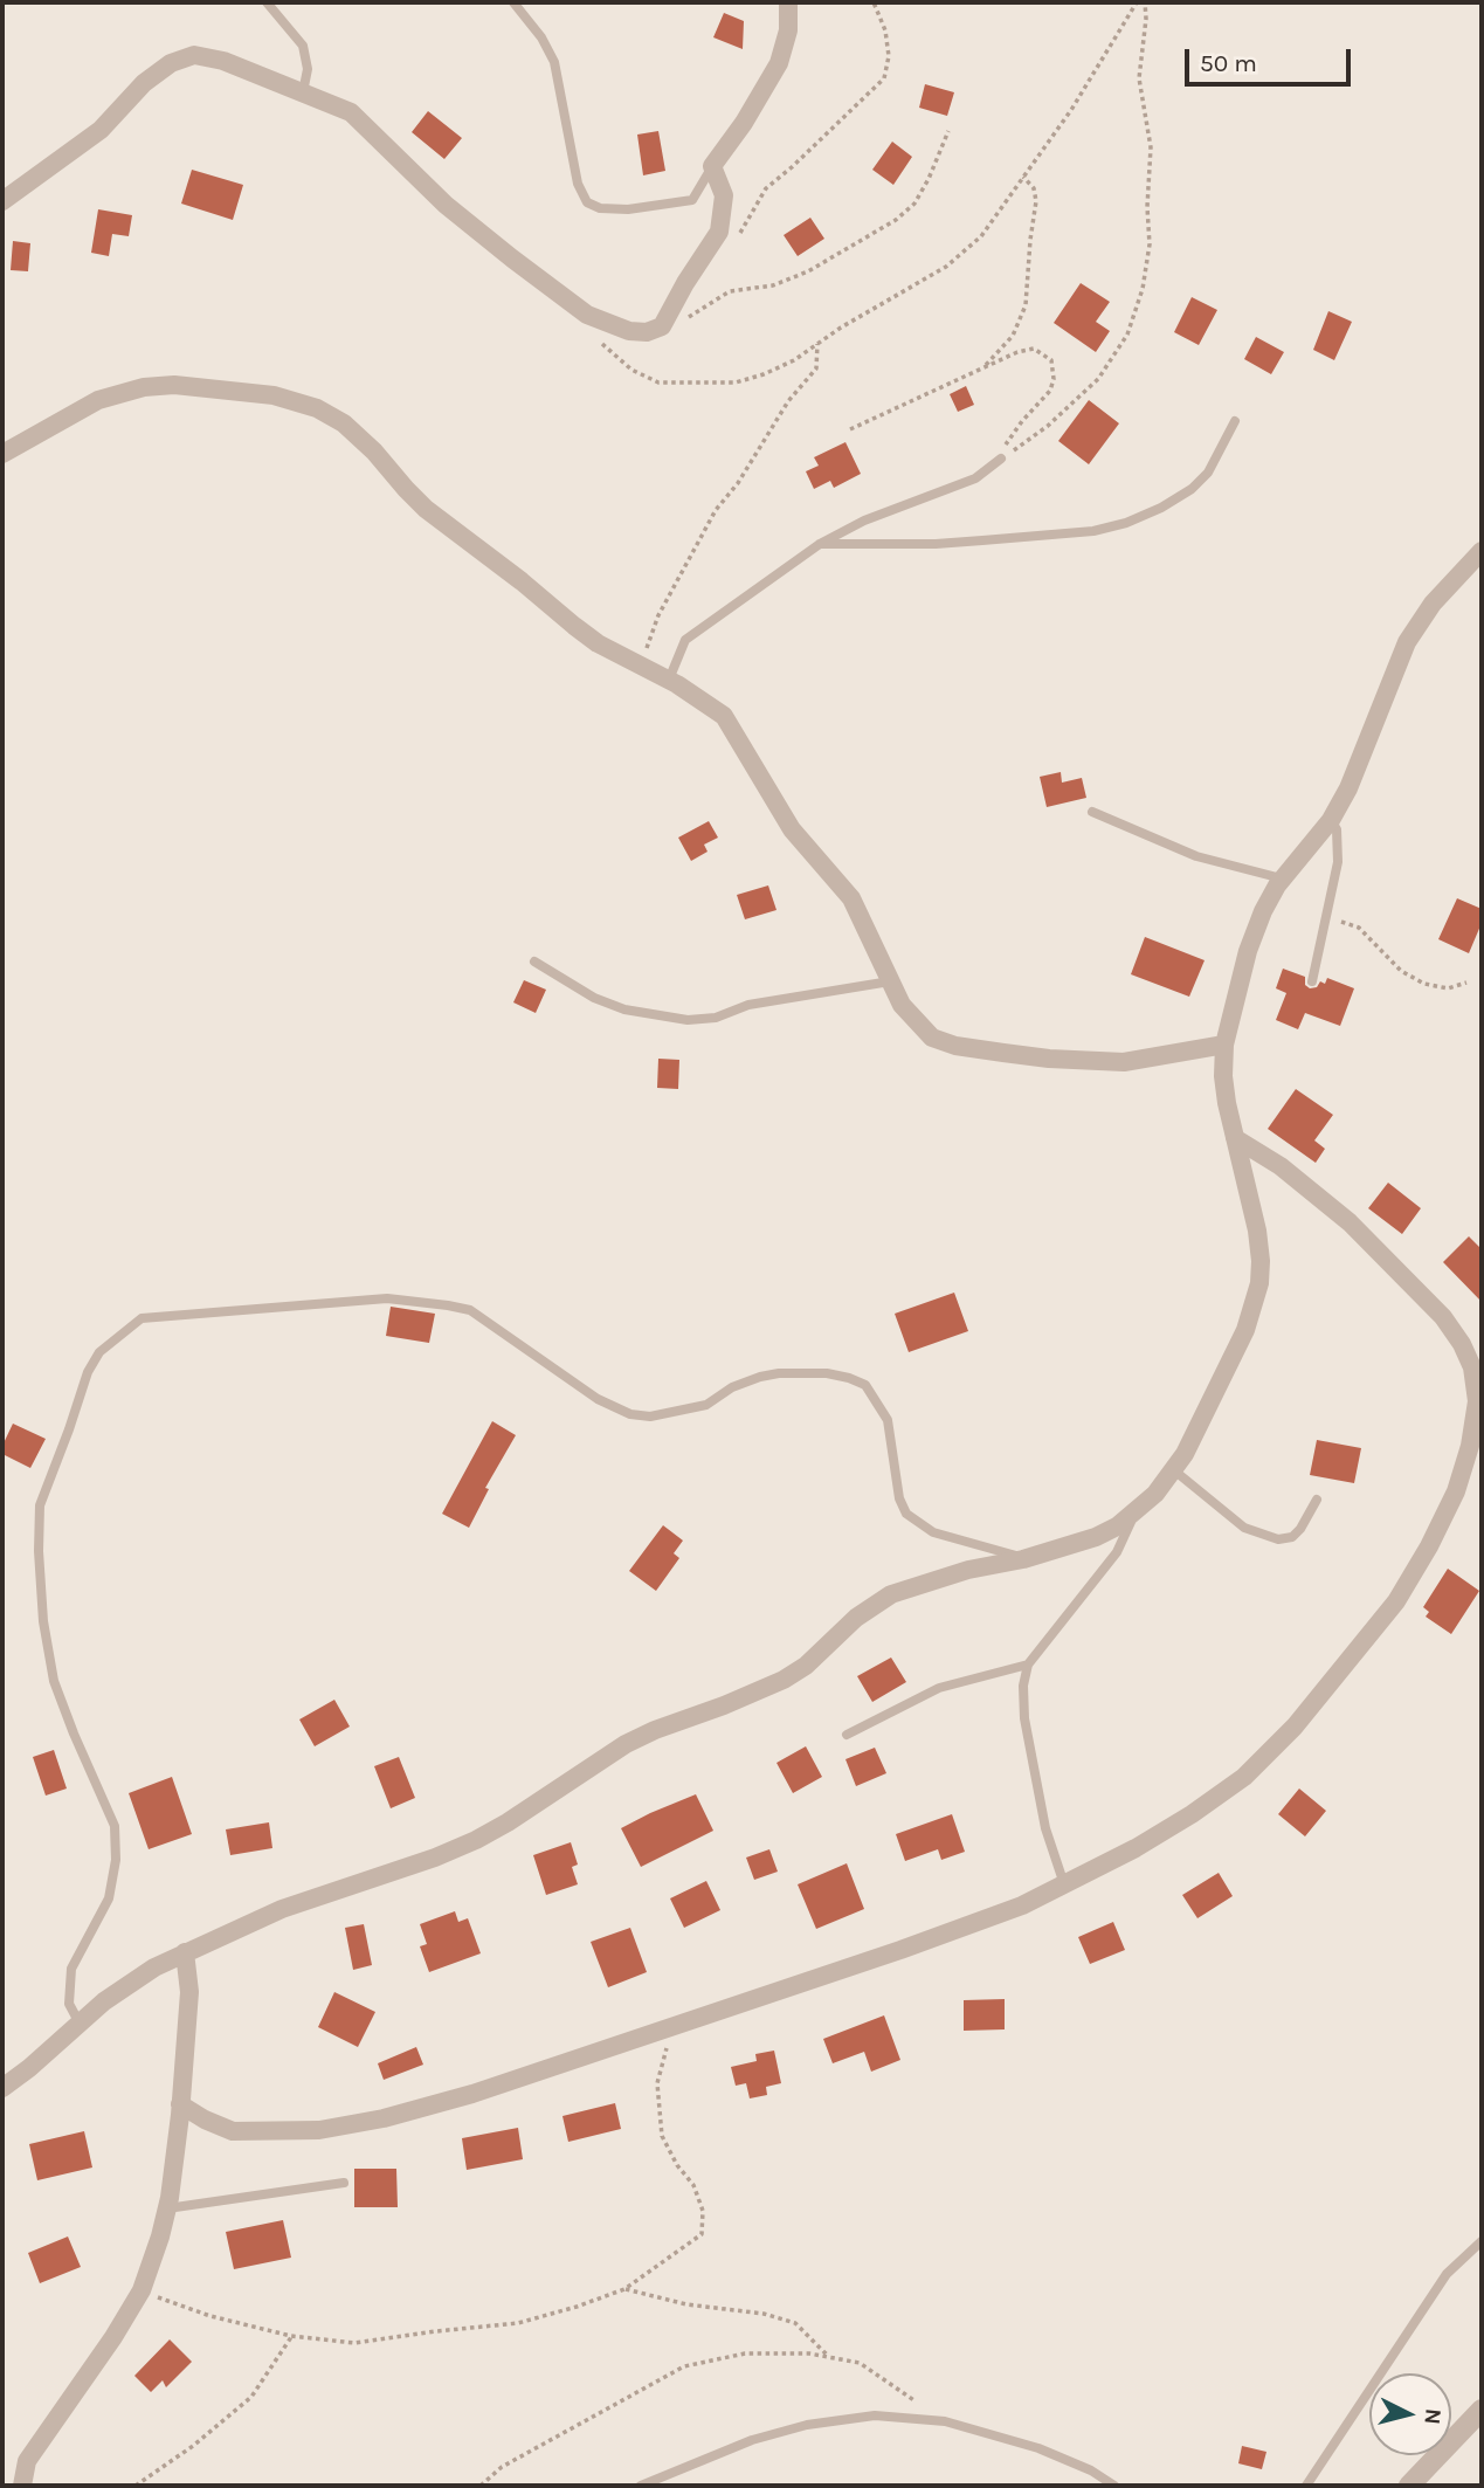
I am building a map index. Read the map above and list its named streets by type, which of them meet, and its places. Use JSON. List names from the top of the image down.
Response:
{
  "scale_bar": "50 m",
  "north": "right"
}
